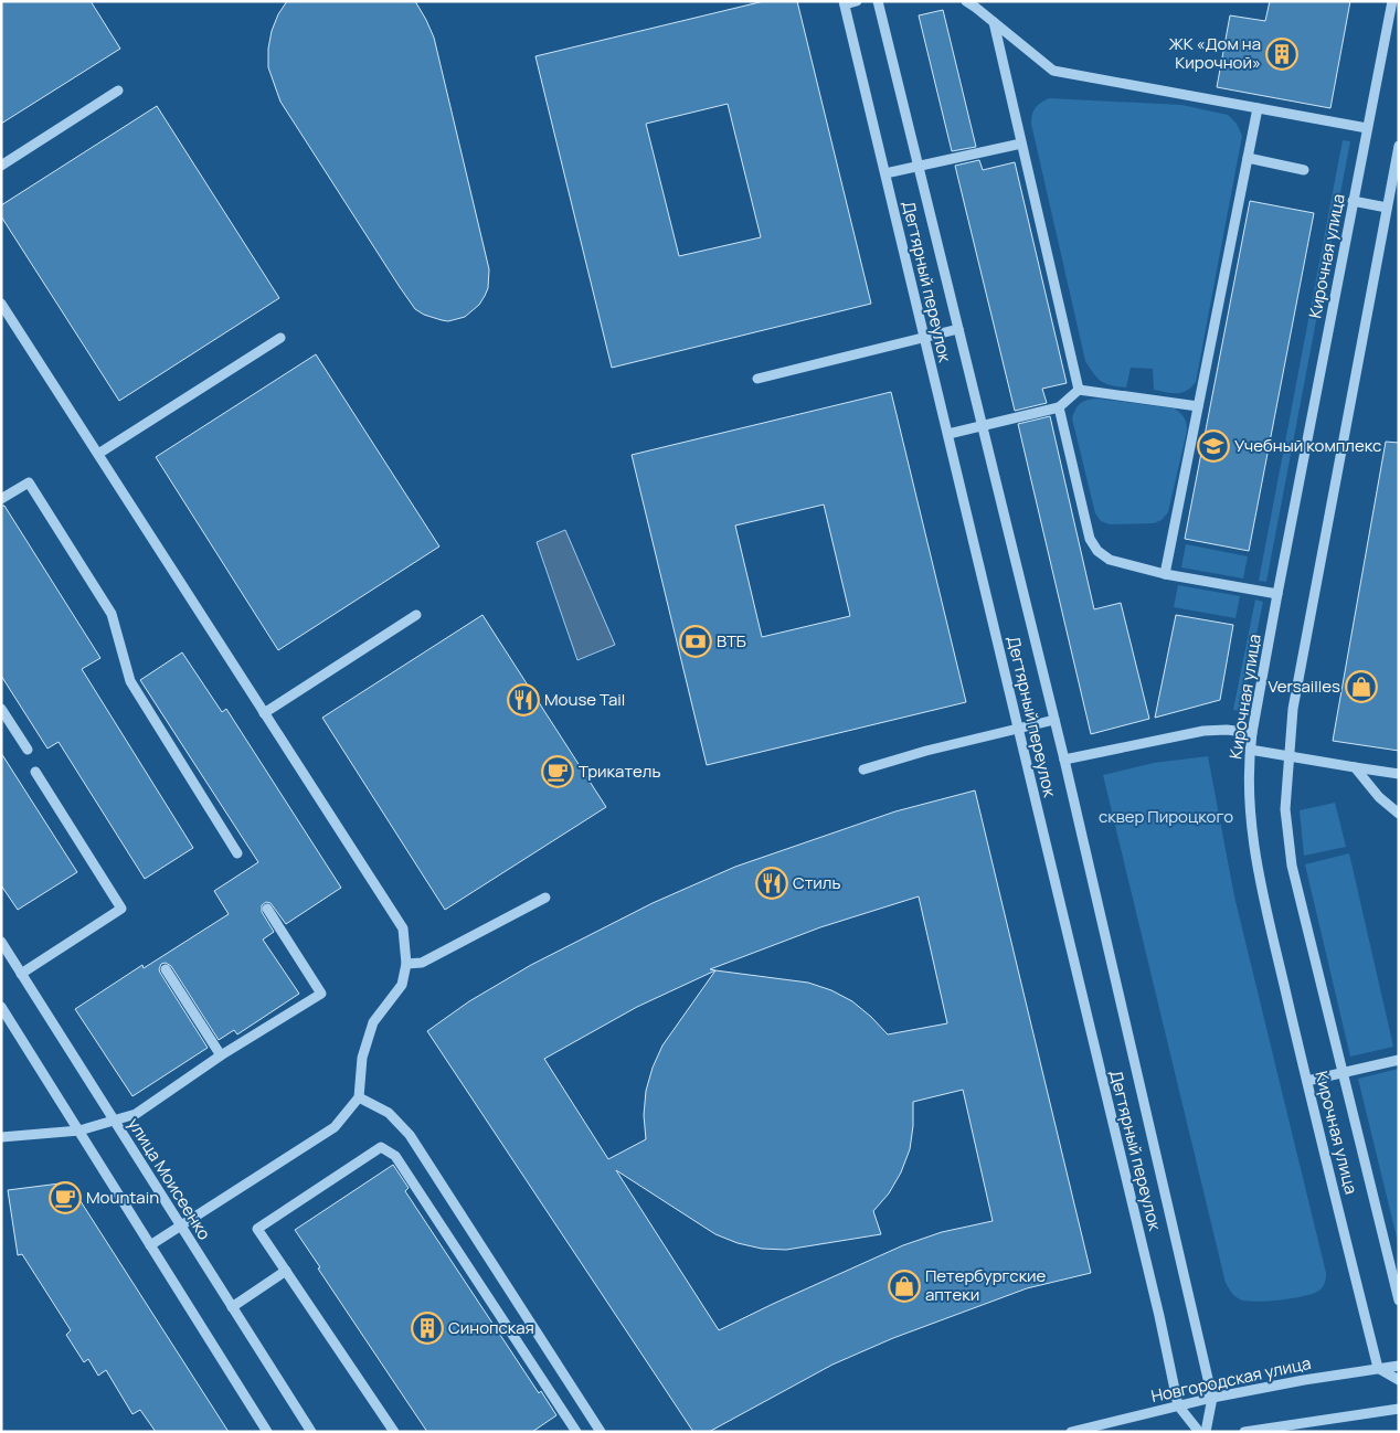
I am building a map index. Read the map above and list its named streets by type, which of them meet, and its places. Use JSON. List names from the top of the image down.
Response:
{
  "streets": {
    "street": [
      "Кирочная улица",
      "Дегтярный переулок",
      "улица Моисеенко",
      "Новгородская улица"
    ]
  },
  "crossings": [
    ["Кирочная улица", "Новгородская улица"],
    ["Дегтярный переулок", "Новгородская улица"]
  ],
  "parks": ["сквер Пироцкого"],
  "places": {
    "building": ["ЖК «Дом на Кирочной»", "Синопская"],
    "school or university": ["Учебный комплекс"],
    "bank": ["ВТБ"],
    "shop": ["Versailles", "Петербургские аптеки"],
    "restaurant": ["Mouse Tail", "Стиль"],
    "cafe": ["Трикатель", "Mountain"]
  }
}
